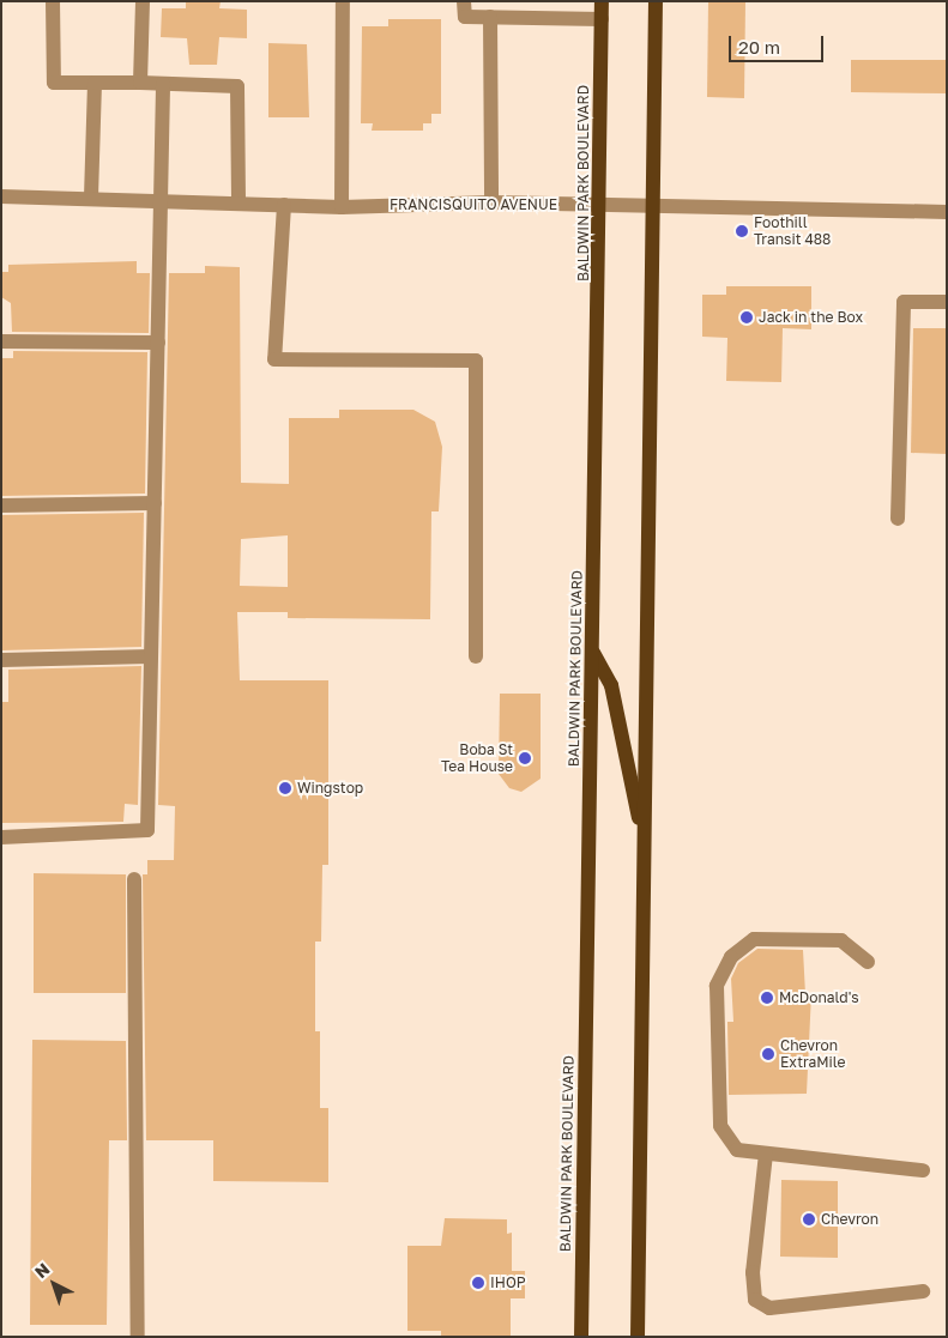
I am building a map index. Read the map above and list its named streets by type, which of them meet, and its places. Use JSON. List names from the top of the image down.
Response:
{
  "streets": {
    "main road": ["BALDWIN PARK BOULEVARD"],
    "street": ["FRANCISQUITO AVENUE"]
  },
  "crossings": [
    ["BALDWIN PARK BOULEVARD", "FRANCISQUITO AVENUE"]
  ],
  "places": [
    "Foothill Transit 488",
    "Jack in the Box",
    "Boba St Tea House",
    "Wingstop",
    "McDonald's",
    "Chevron ExtraMile",
    "Chevron",
    "IHOP"
  ],
  "scale_bar": "20 m",
  "north": "top left"
}
